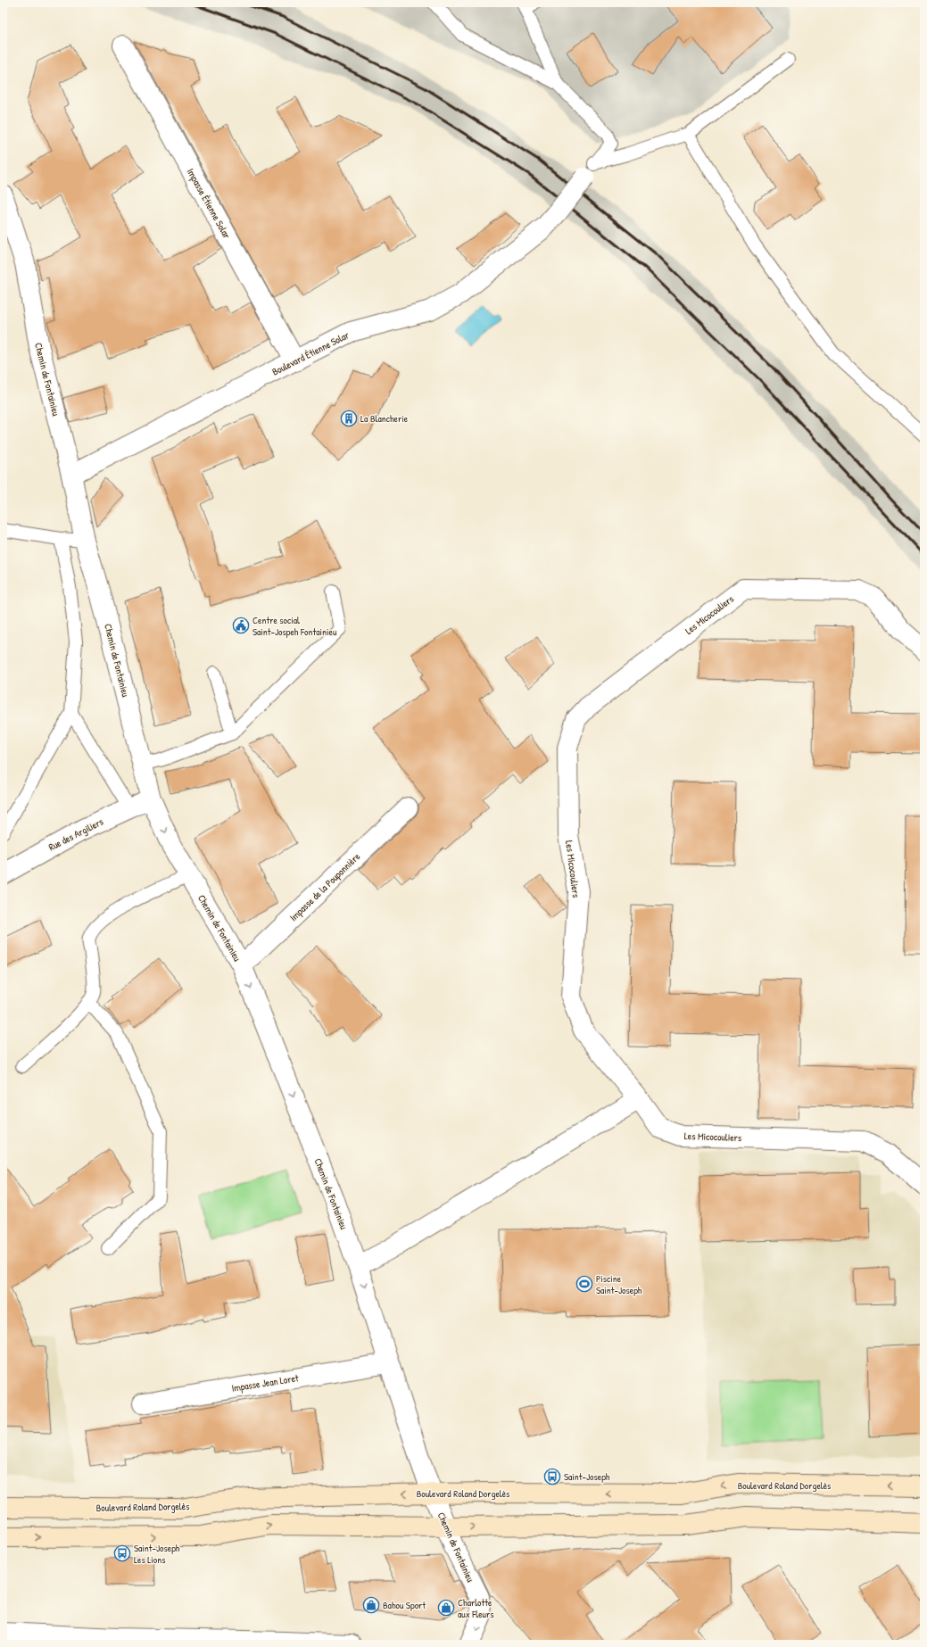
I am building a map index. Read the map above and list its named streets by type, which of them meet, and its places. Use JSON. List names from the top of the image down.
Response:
{
  "streets": {
    "main road": ["Boulevard Roland Dorgelès"],
    "street": [
      "Impasse Étienne Solar",
      "Boulevard Étienne Solar",
      "Chemin de Fontainieu",
      "Les Micocouliers",
      "Rue des Argiliers",
      "Impasse de la Pouponnière",
      "Impasse Jean Loret"
    ]
  },
  "crossings": [
    ["Impasse Étienne Solar", "Boulevard Étienne Solar"],
    ["Boulevard Étienne Solar", "Chemin de Fontainieu"],
    ["Chemin de Fontainieu", "Rue des Argiliers"],
    ["Chemin de Fontainieu", "Impasse de la Pouponnière"],
    ["Chemin de Fontainieu", "Impasse Jean Loret"],
    ["Chemin de Fontainieu", "Boulevard Roland Dorgelès"]
  ],
  "one_way": ["Chemin de Fontainieu"],
  "places": {
    "building": ["La Blancherie"],
    "public building": ["Centre social Saint-Jospeh Fontainieu"],
    "sports": ["Piscine Saint-Joseph"],
    "bus stop": ["Saint-Joseph", "Saint-Joseph Les Lions"],
    "shop": ["Bahou Sport", "Charlotte aux Fleurs"]
  }
}
